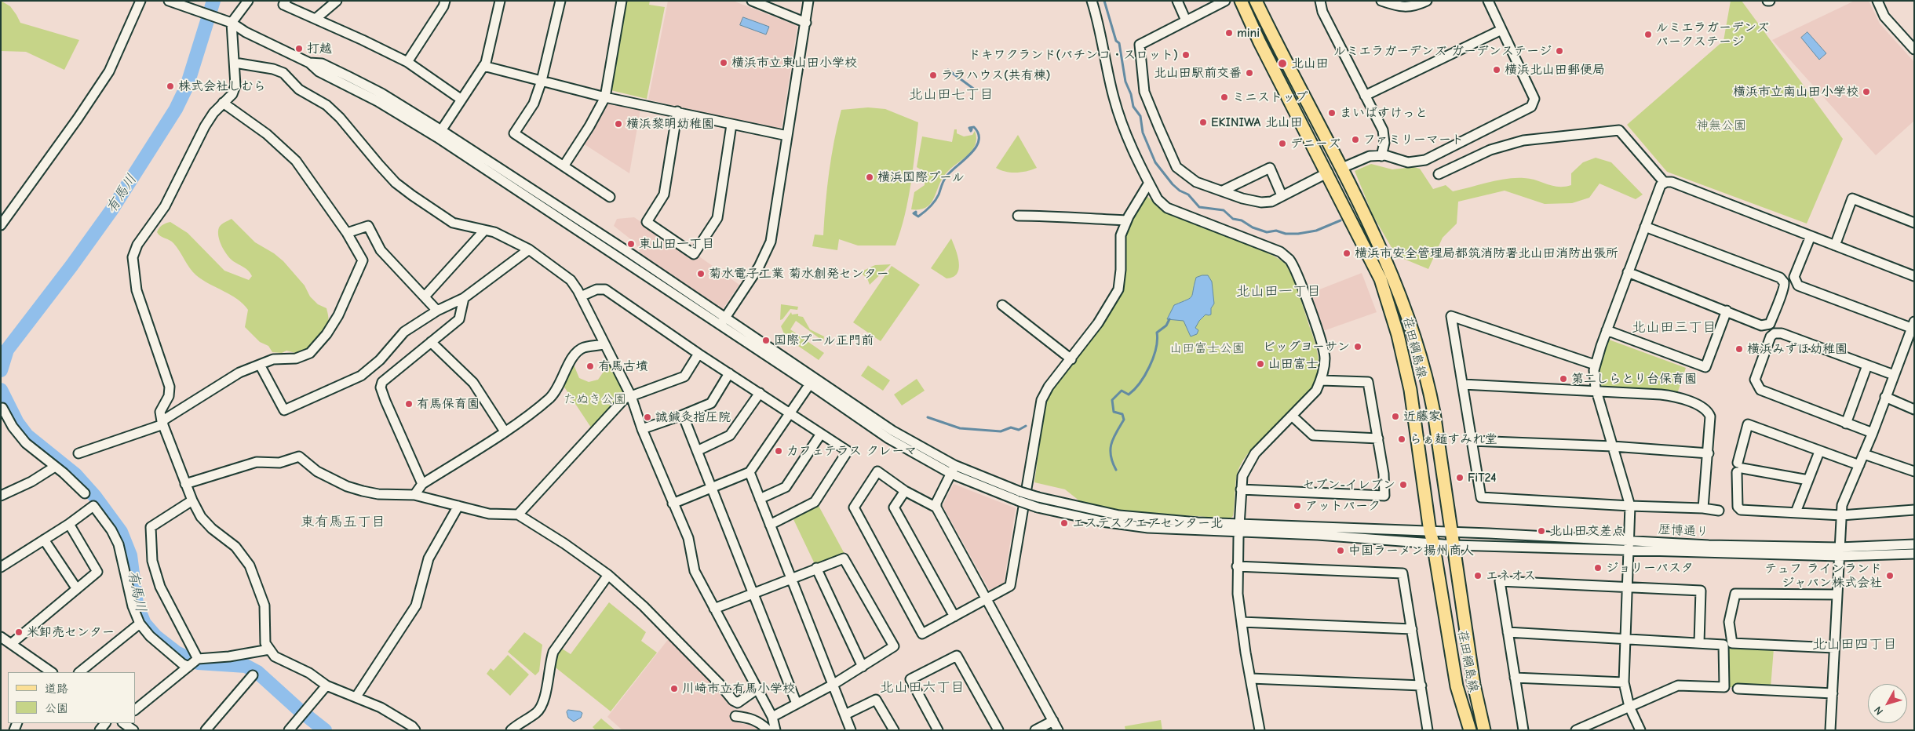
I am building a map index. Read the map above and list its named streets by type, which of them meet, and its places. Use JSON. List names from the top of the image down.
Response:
{
  "streets": {
    "main road": ["荏田綱島線"],
    "street": ["歴博通り"]
  },
  "crossings": [
    ["荏田綱島線", "歴博通り"]
  ],
  "districts": [
    "北山田七丁目",
    "北山田一丁目",
    "北山田三丁目",
    "東有馬五丁目",
    "北山田四丁目",
    "北山田六丁目"
  ],
  "water": ["有馬川"],
  "parks": ["神無公園", "山田富士公園", "たぬき公園"],
  "places": [
    "mini",
    "ルミエラガーデンズ パークステージ",
    "打越",
    "ルミエラガーデンズ ガーデンステージ",
    "ドキワクランド(パチンコ・スロット)",
    "横浜市立東山田小学校",
    "北山田",
    "横浜北山田郵便局",
    "北山田駅前交番",
    "ララハウス(共有棟)",
    "株式会社しむら",
    "横浜市立南山田小学校",
    "ミニストップ",
    "まいばすけっと",
    "EKINIWA 北山田",
    "横浜黎明幼稚園",
    "ファミリーマート",
    "デニーズ",
    "横浜国際プール",
    "東山田一丁目",
    "横浜市安全管理局都筑消防署北山田消防出張所",
    "菊水電子工業 菊水創発センター",
    "国際プール正門前",
    "ビッグヨーサン",
    "横浜みずほ幼稚園",
    "山田富士",
    "有馬古墳",
    "第二しらとり台保育園",
    "有馬保育園",
    "近藤家",
    "誠鍼灸指圧院",
    "らぁ麺すみれ堂",
    "カフェテラス クレーマ",
    "FiT24",
    "セブン-イレブン",
    "アットパーク",
    "エステスクエアセンター北",
    "北山田交差点",
    "中国ラーメン揚州商人",
    "ジョリーパスタ",
    "エネオス",
    "テュフ ラインランド ジャパン株式会社",
    "米卸売センター",
    "川崎市立有馬小学校"
  ],
  "legend": ["道路", "公園"],
  "north": "bottom left"
}
